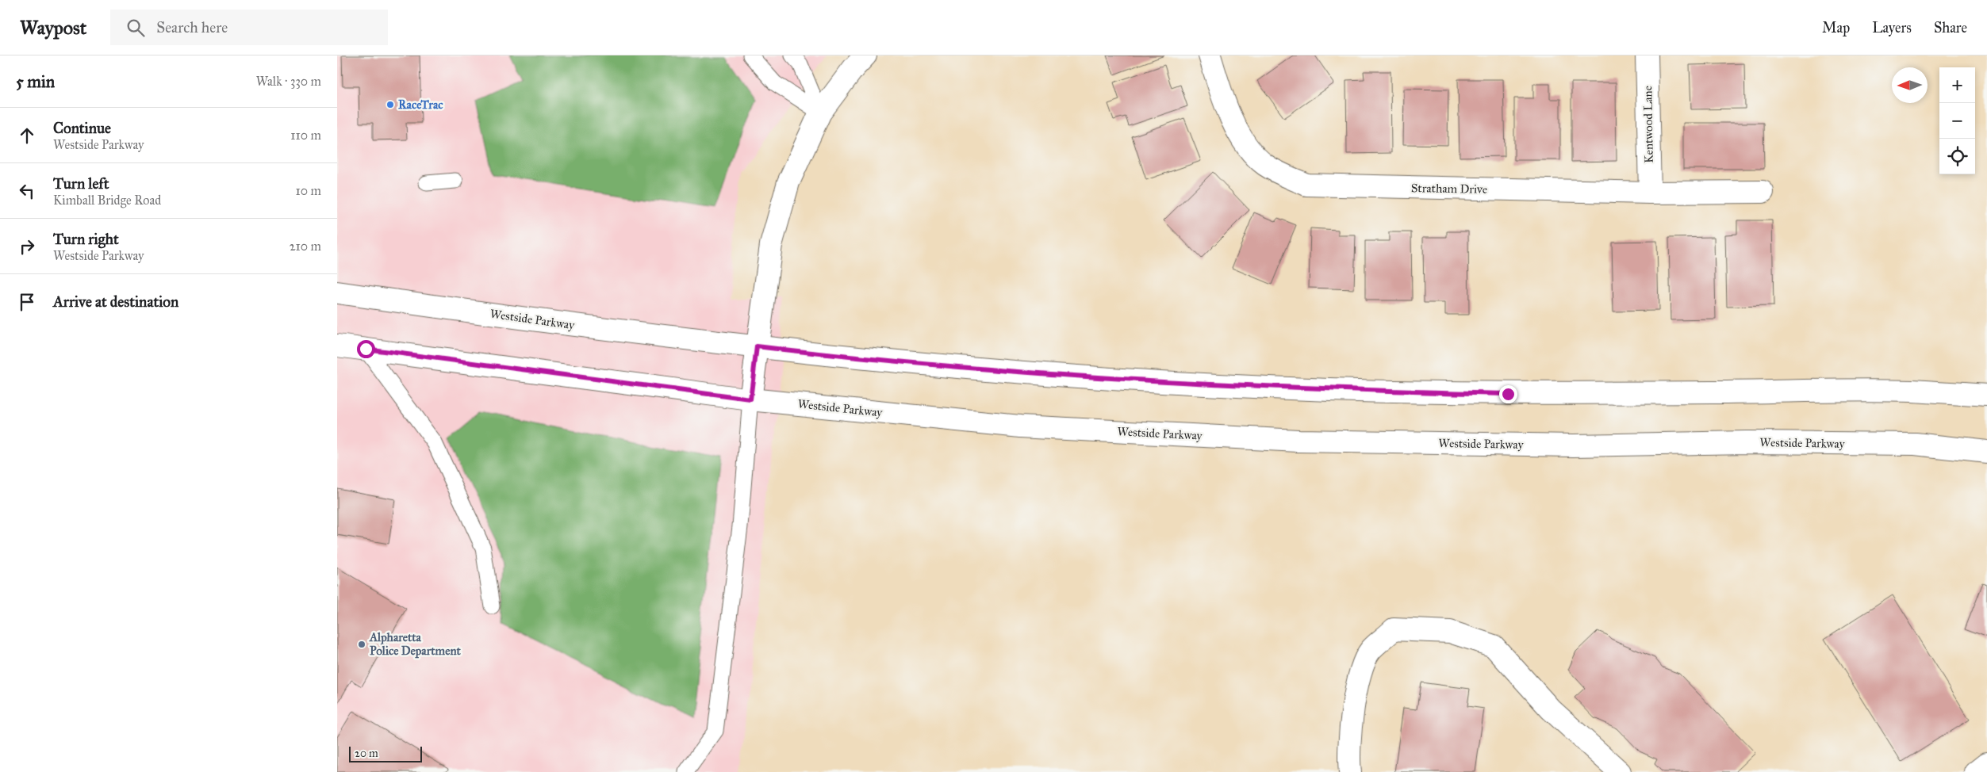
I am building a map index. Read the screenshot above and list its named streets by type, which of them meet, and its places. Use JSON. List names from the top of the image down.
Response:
{
  "streets": {
    "main road": ["Kentwood Lane", "Stratham Drive", "Westside Parkway"]
  },
  "crossings": [
    ["Kentwood Lane", "Stratham Drive"]
  ],
  "places": ["RaceTrac", "Alpharetta Police Department"],
  "scale_bar": "20 m",
  "north": "left",
  "page": {
    "header": "Waypost",
    "search": "Search here",
    "nav": ["Map", "Layers", "Share"],
    "heading": ["5 min", "Walk · 330 m"],
    "map_buttons": ["+", "−"],
    "list": [
      ["Continue", "Westside Parkway", "110 m"],
      ["Turn left", "Kimball Bridge Road", "10 m"],
      ["Turn right", "Westside Parkway", "210 m"],
      "Arrive at destination"
    ],
    "scale": "20 m"
  }
}
